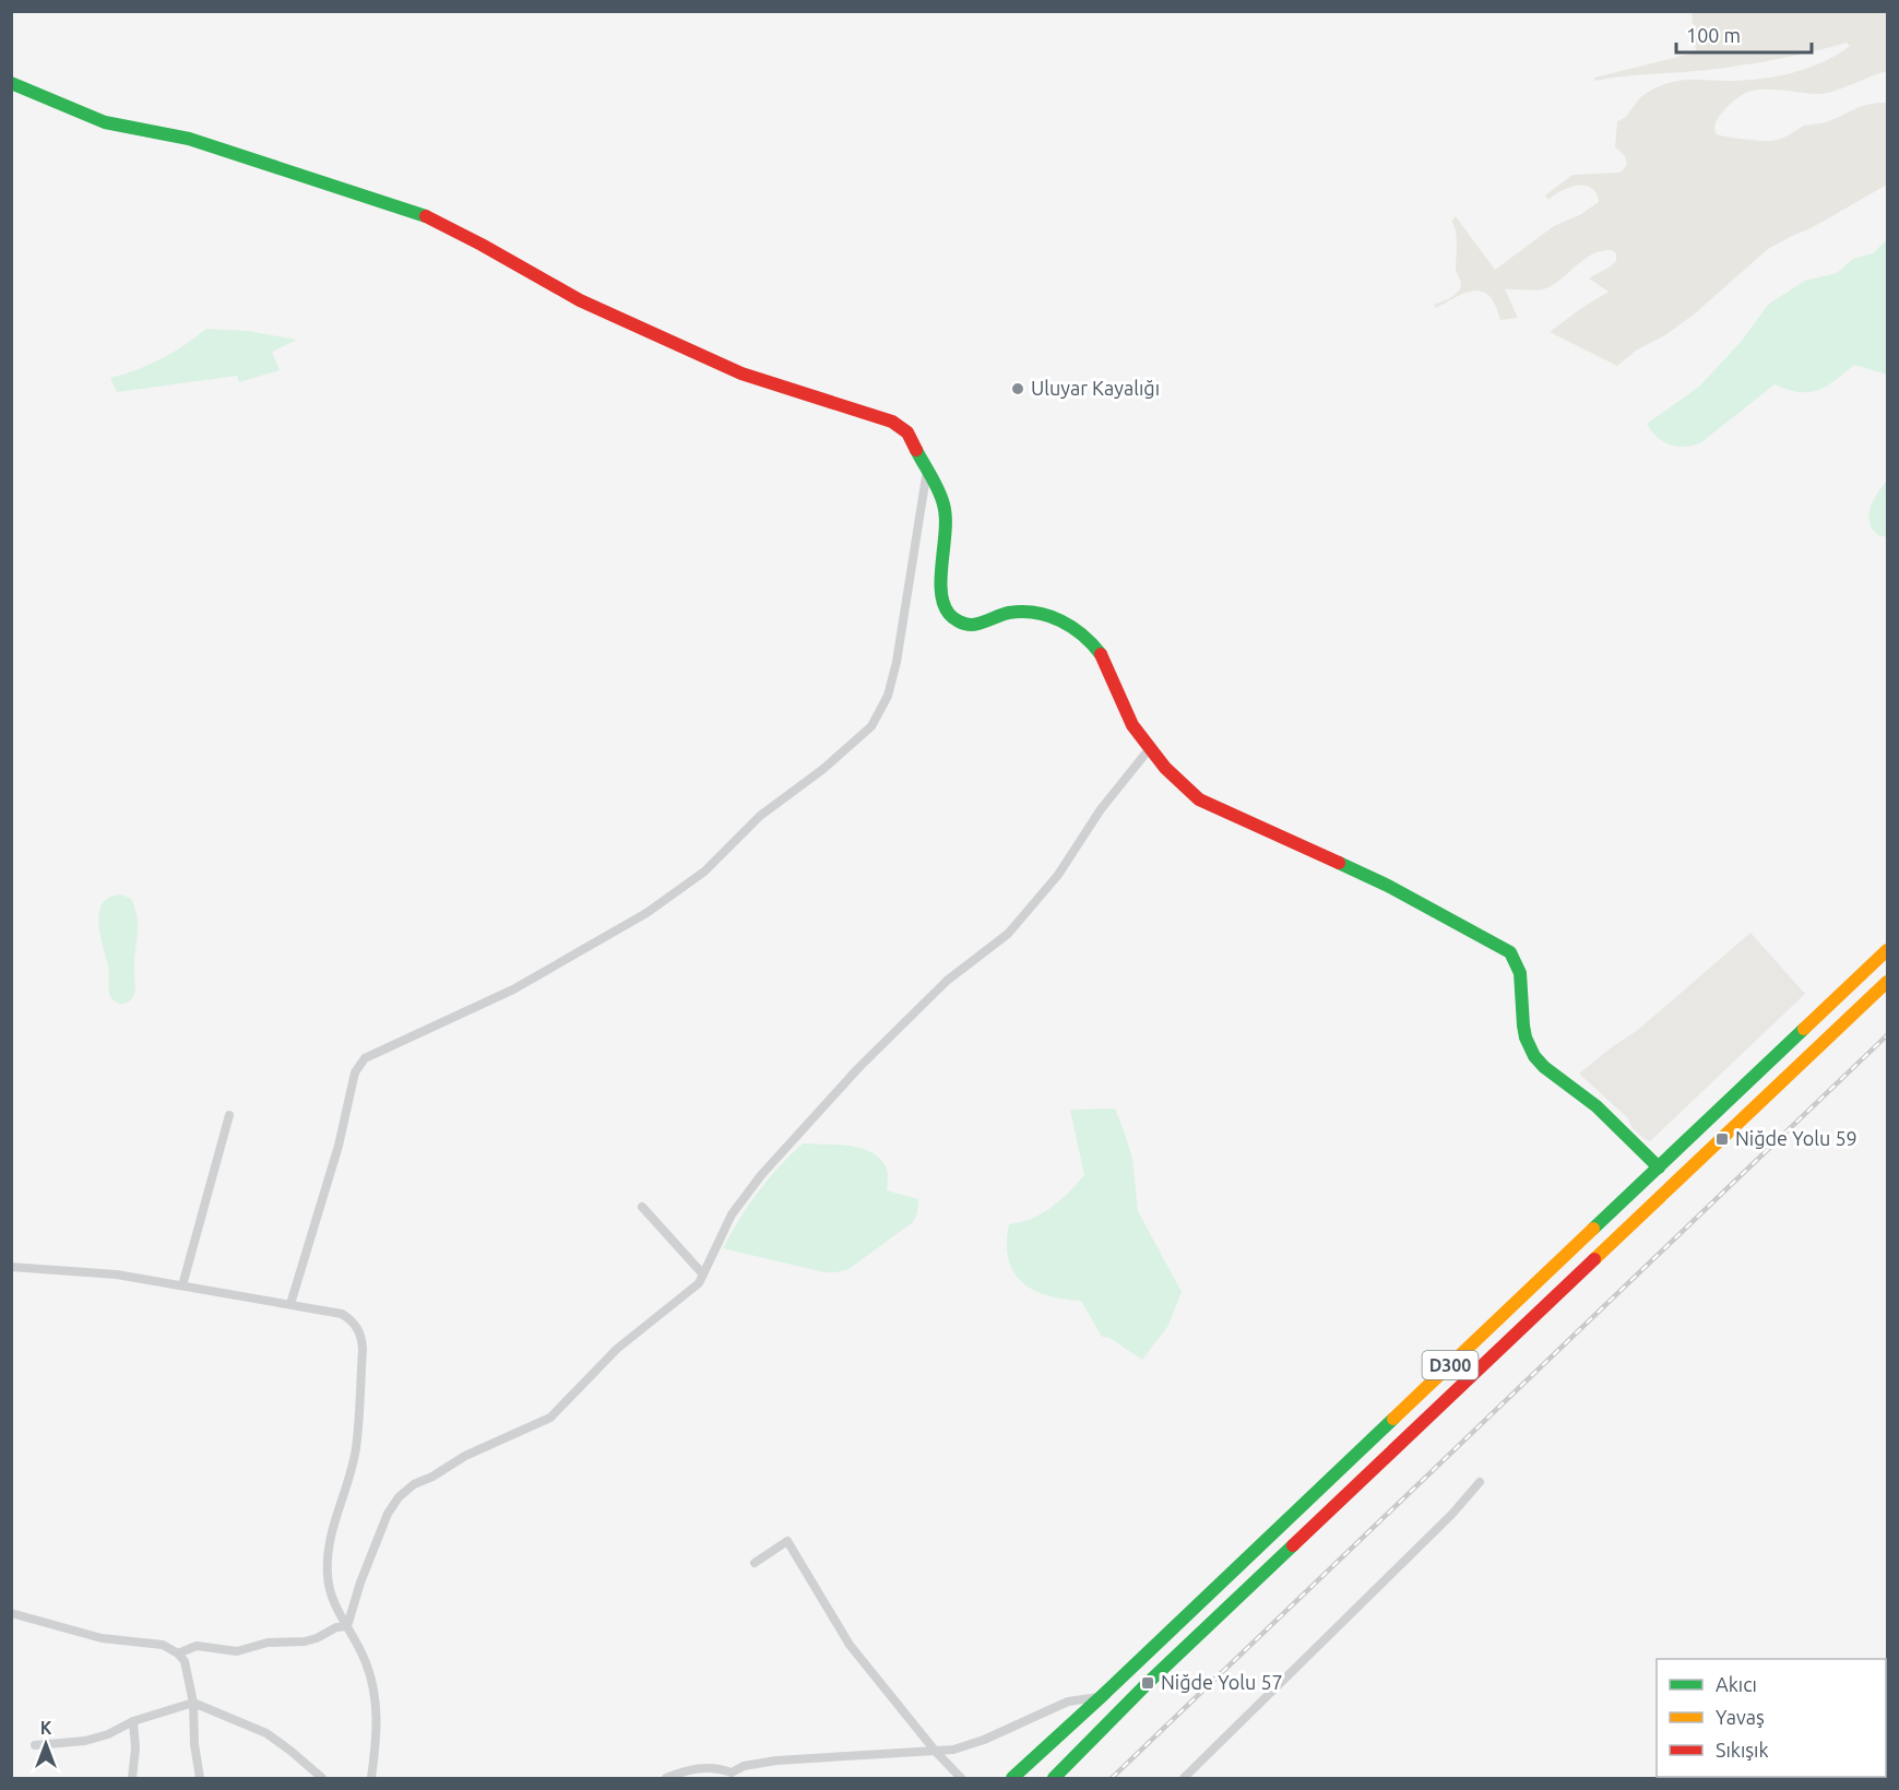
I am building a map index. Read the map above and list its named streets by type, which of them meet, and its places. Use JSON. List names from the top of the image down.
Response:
{
  "streets": {
    "main road": ["D300"]
  },
  "places": {
    "other": ["Uluyar Kayalığı"],
    "transit": ["Niğde Yolu 59", "Niğde Yolu 57"]
  },
  "legend": ["Akıcı", "Yavaş", "Sıkışık"],
  "scale_bar": "100 m",
  "north": "top"
}
